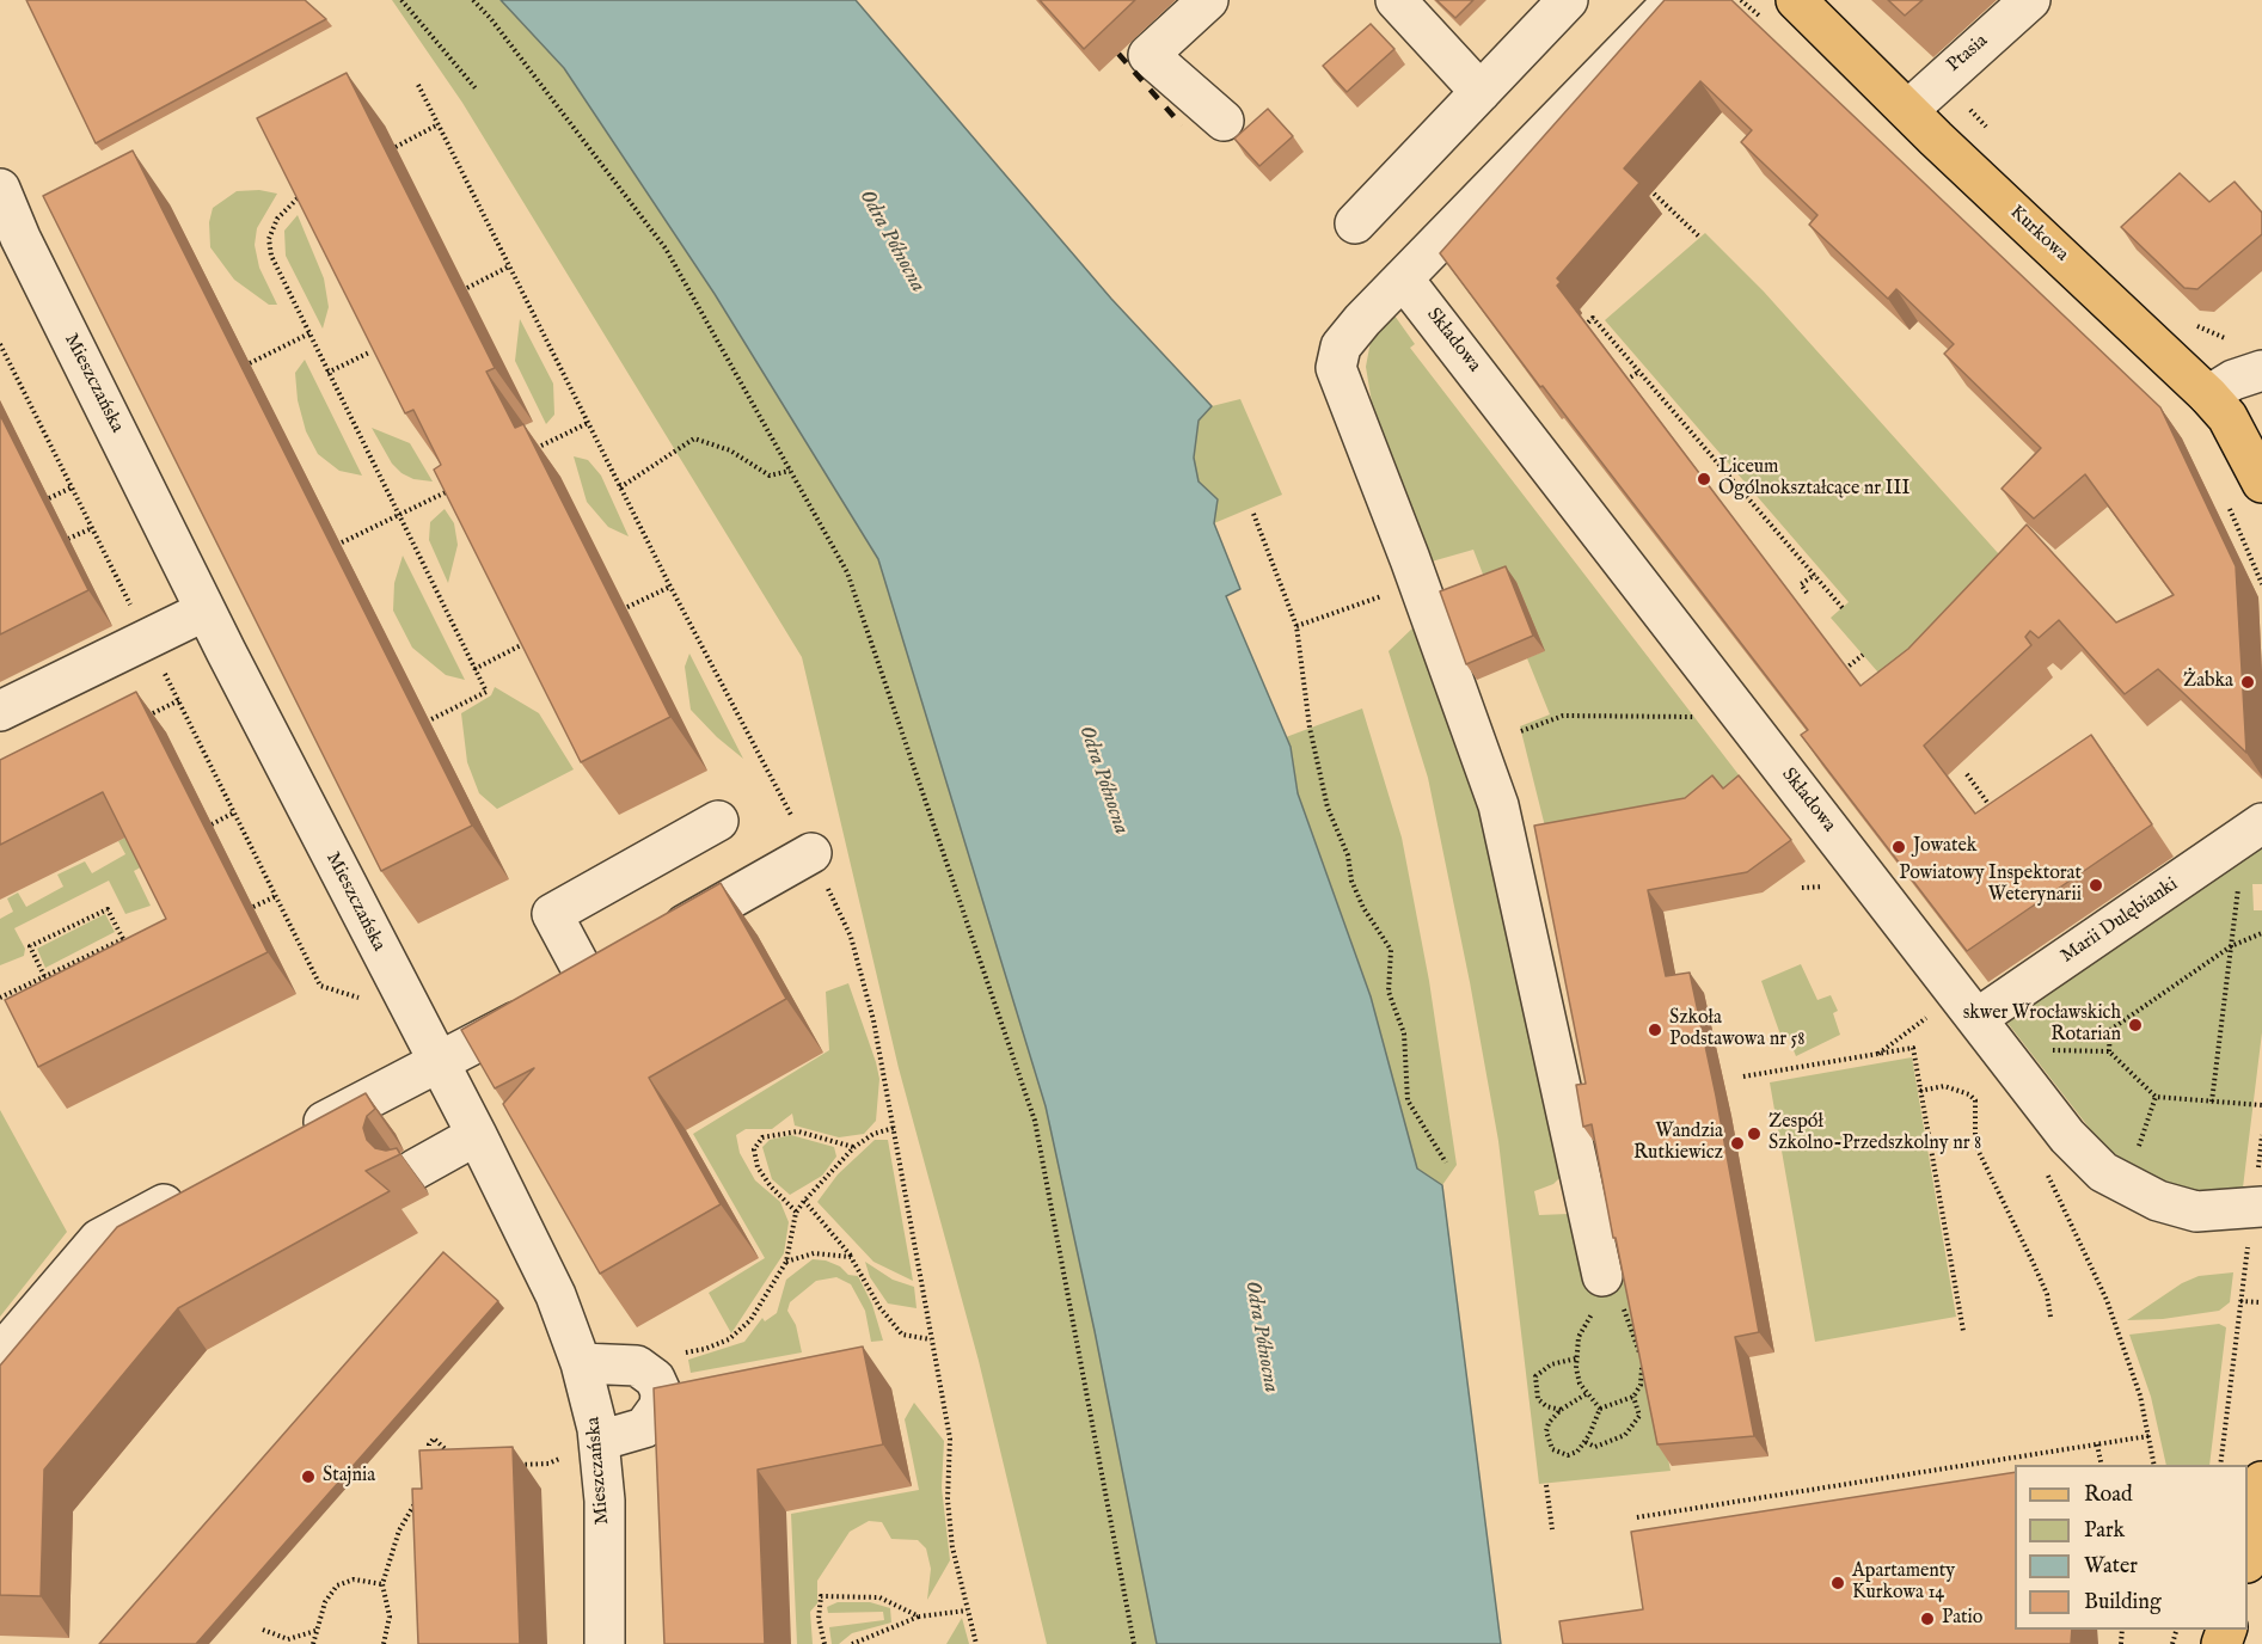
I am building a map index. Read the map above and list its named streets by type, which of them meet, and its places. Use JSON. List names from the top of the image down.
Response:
{
  "streets": {
    "main road": ["Kurkowa"],
    "street": [
      "Ptasia",
      "Składowa",
      "Mieszczańska",
      "Marii Dulębianki"
    ]
  },
  "crossings": [
    ["Ptasia", "Kurkowa"],
    ["Składowa", "Marii Dulębianki"]
  ],
  "water": ["Odra Północna"],
  "places": [
    "Liceum Ogólnokształcące nr III",
    "Żabka",
    "Jowatek",
    "Powiatowy Inspektorat Weterynarii",
    "skwer Wrocławskich Rotarian",
    "Szkoła Podstawowa nr 58",
    "Zespół Szkolno-Przedszkolny nr 8",
    "Wandzia Rutkiewicz",
    "Stajnia",
    "Apartamenty Kurkowa 14",
    "Patio"
  ],
  "legend": [
    "Road",
    "Park",
    "Water",
    "Building"
  ]
}
